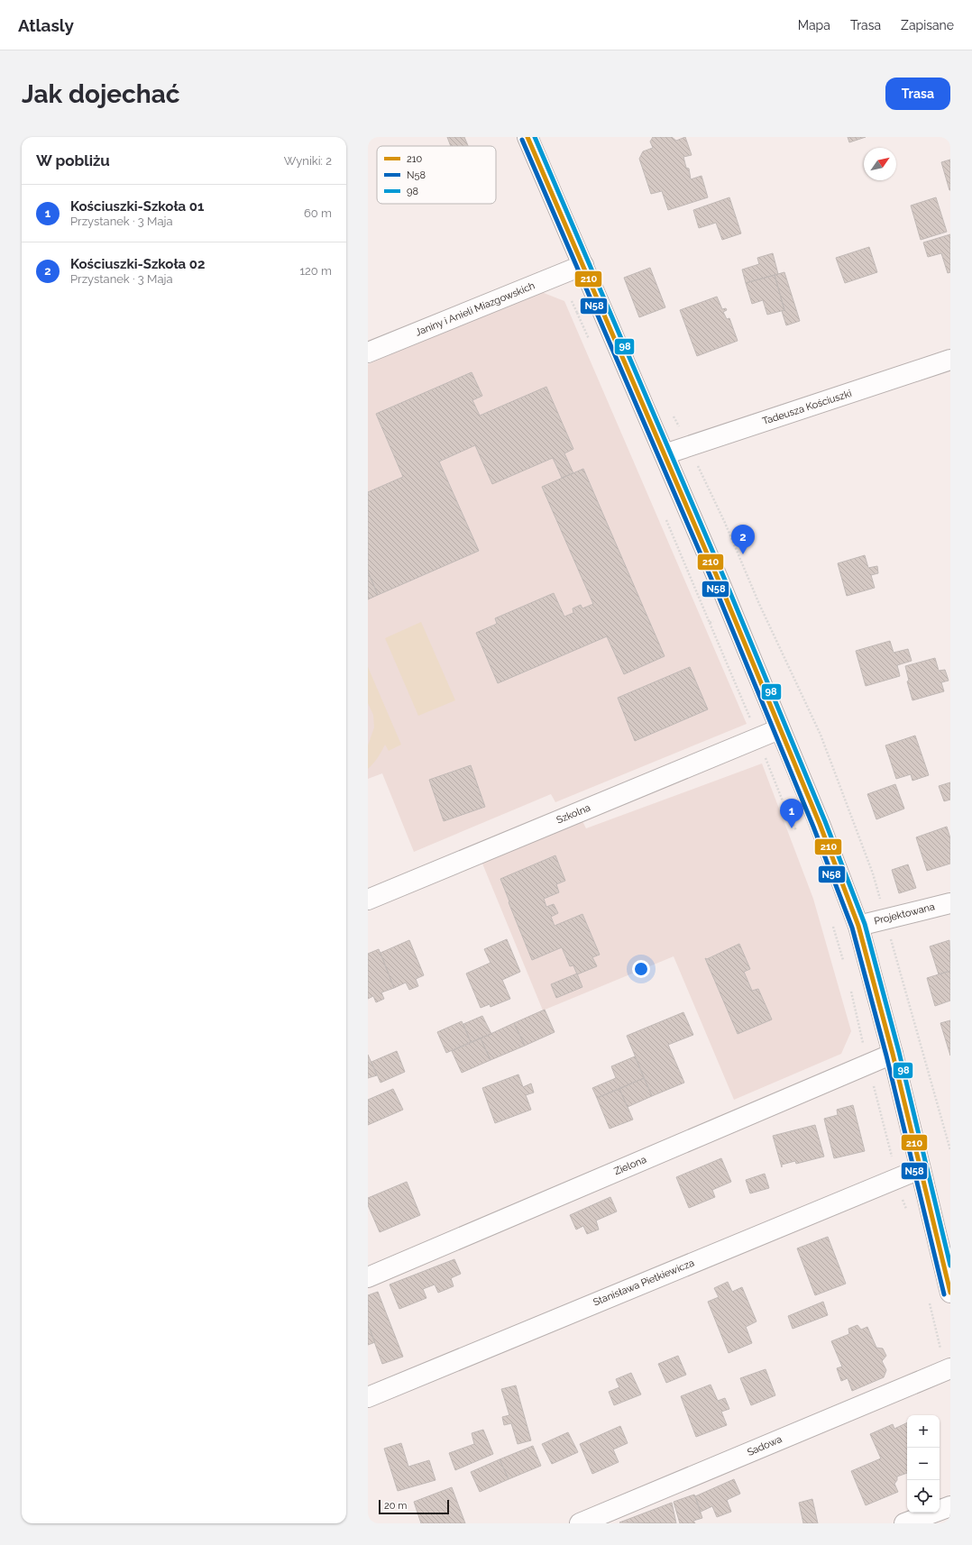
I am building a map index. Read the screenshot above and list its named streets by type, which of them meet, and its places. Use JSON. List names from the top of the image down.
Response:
{
  "streets": {
    "street": [
      "Janiny i Anieli Miazgowskich",
      "Tadeusza Kościuszki",
      "Szkolna",
      "Projektowana",
      "Zielona",
      "Stanisława Pietkiewicza",
      "Sadowa"
    ]
  },
  "lines": ["transit line 210", "transit line 98", "transit line N58"],
  "legend": ["210", "N58", "98"],
  "scale_bar": "20 m",
  "north": "top right",
  "page": {
    "header": "Atlasly",
    "nav": ["Mapa", "Trasa", "Zapisane"],
    "buttons": "Trasa",
    "title": "Jak dojechać",
    "heading": ["W pobliżu", "Wyniki: 2"],
    "list": [
      {
        "mark": "1",
        "name": "Kościuszki-Szkoła 01",
        "note": "Przystanek · 3 Maja",
        "value": "60 m"
      },
      {
        "mark": "2",
        "name": "Kościuszki-Szkoła 02",
        "note": "Przystanek · 3 Maja",
        "value": "120 m"
      }
    ],
    "pins": ["2", "1"],
    "map_buttons": ["+", "−"],
    "scale": "20 m"
  }
}
